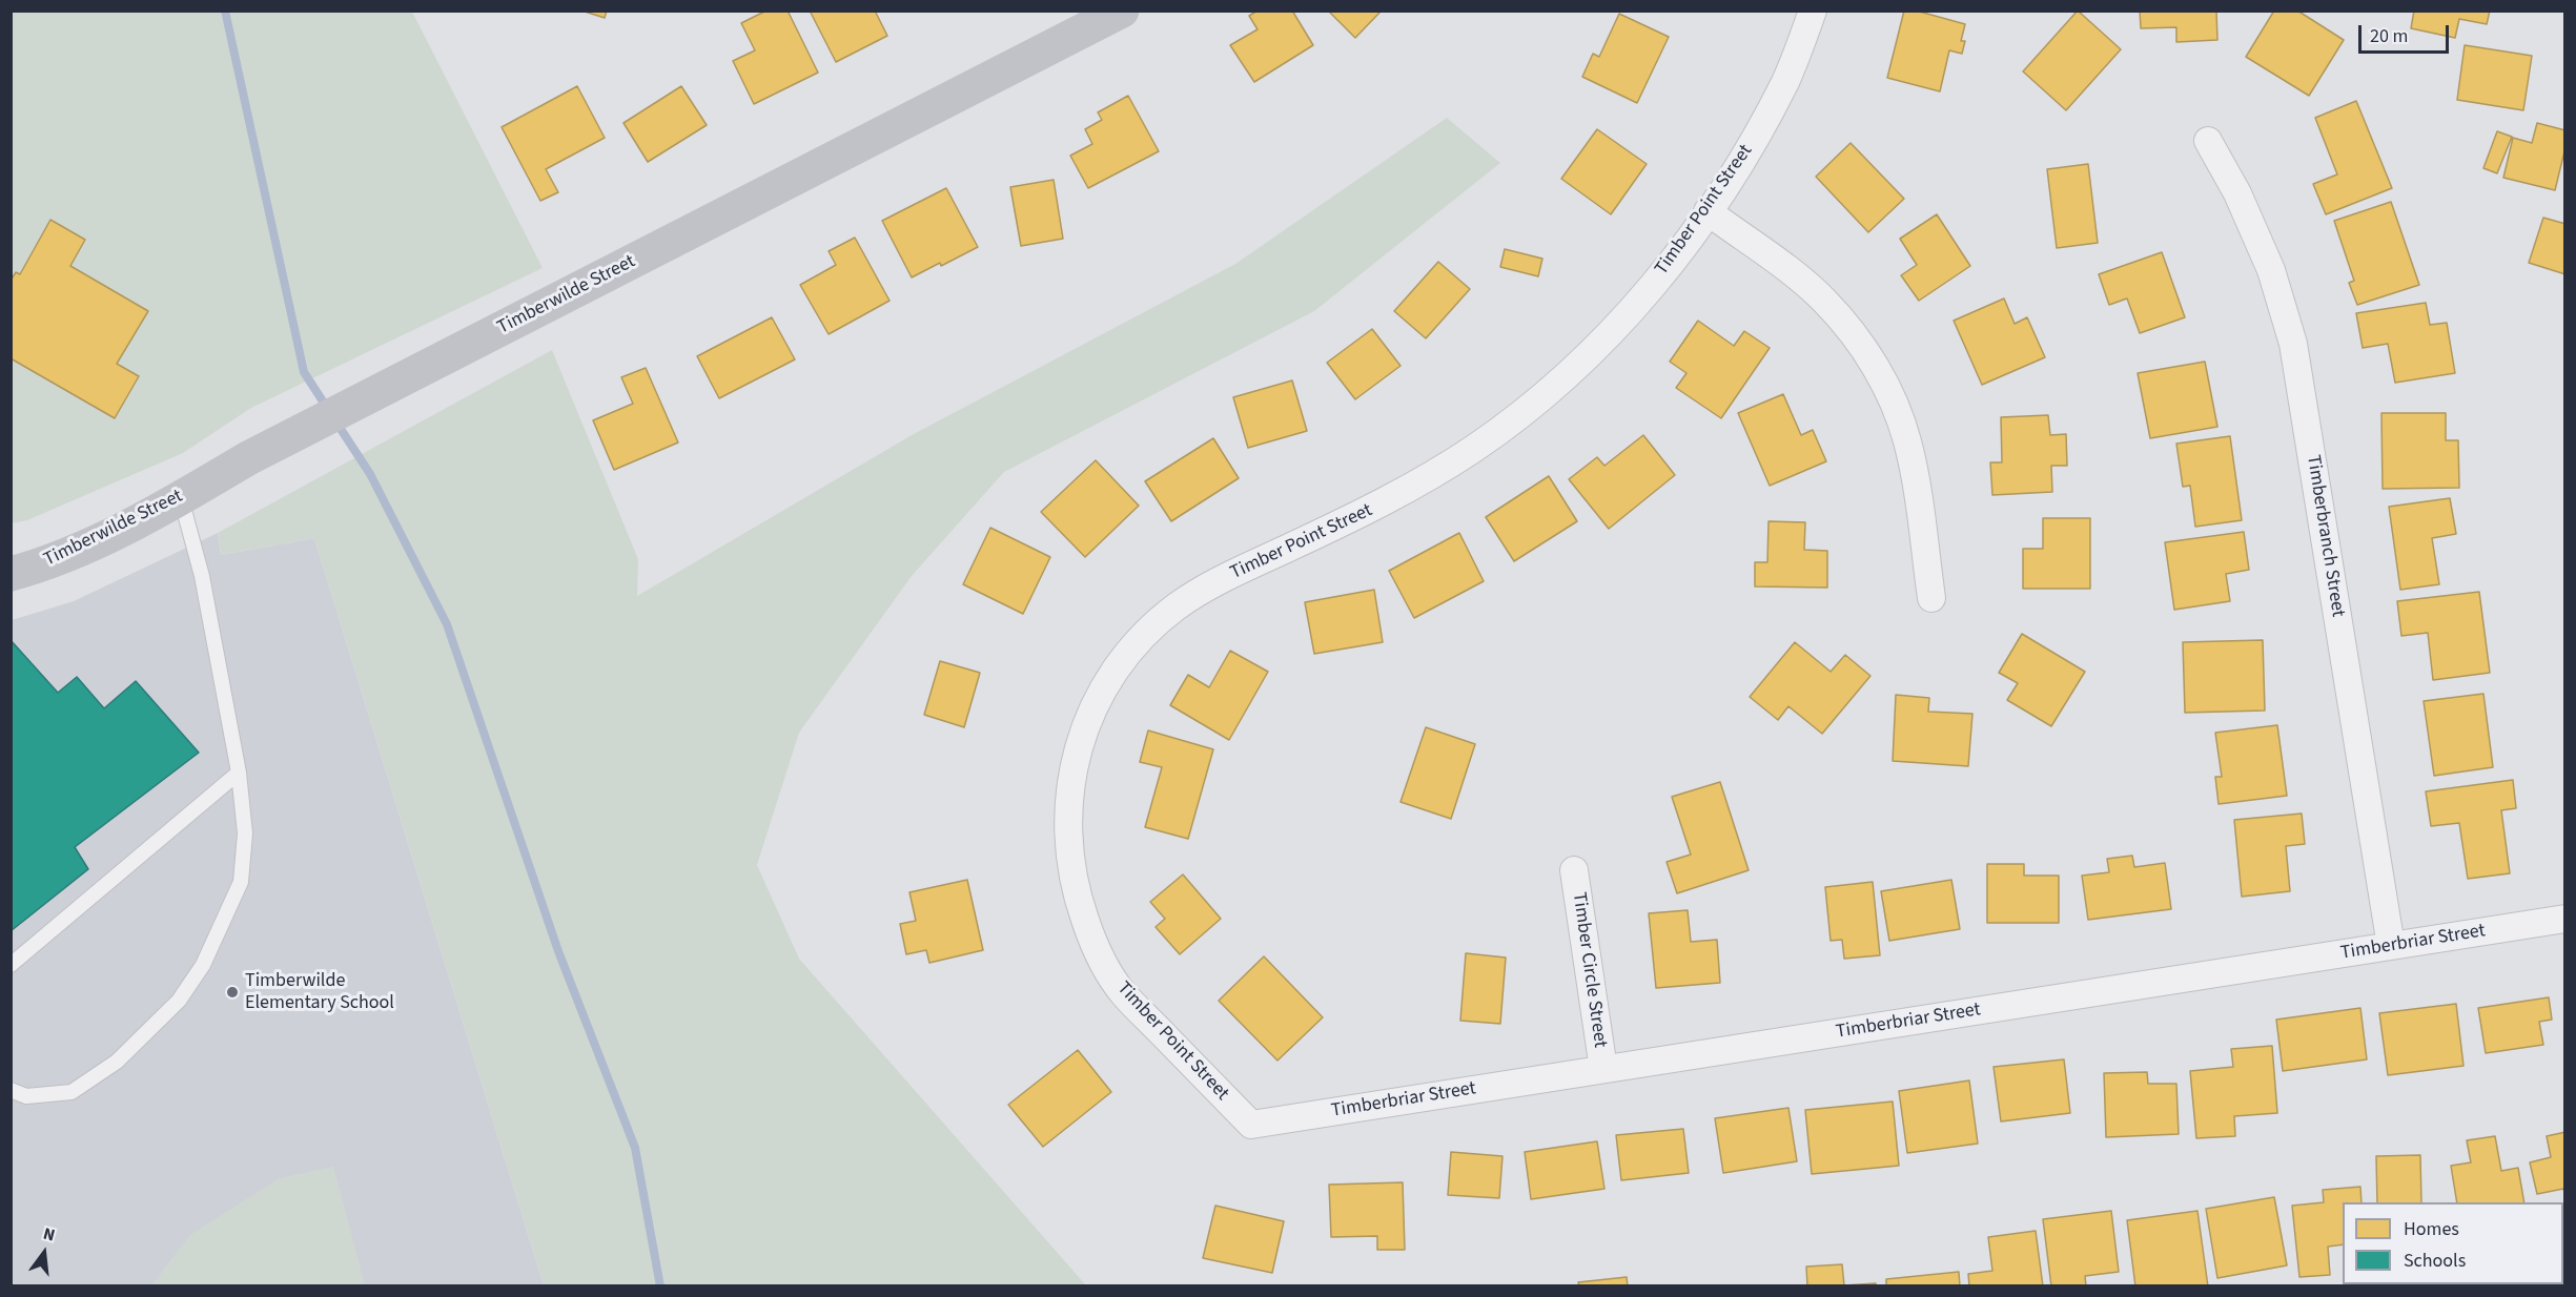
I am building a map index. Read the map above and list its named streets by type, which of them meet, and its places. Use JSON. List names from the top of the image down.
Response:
{
  "streets": {
    "street": [
      "Timber Point Street",
      "Timberwilde Street",
      "Timberbranch Street",
      "Timberbriar Street",
      "Timber Circle Street"
    ]
  },
  "crossings": [
    ["Timber Point Street", "Timberbriar Street"],
    ["Timberbranch Street", "Timberbriar Street"],
    ["Timberbriar Street", "Timber Circle Street"]
  ],
  "places": ["Timberwilde Elementary School"],
  "legend": ["Homes", "Schools"],
  "scale_bar": "20 m",
  "north": "top"
}
